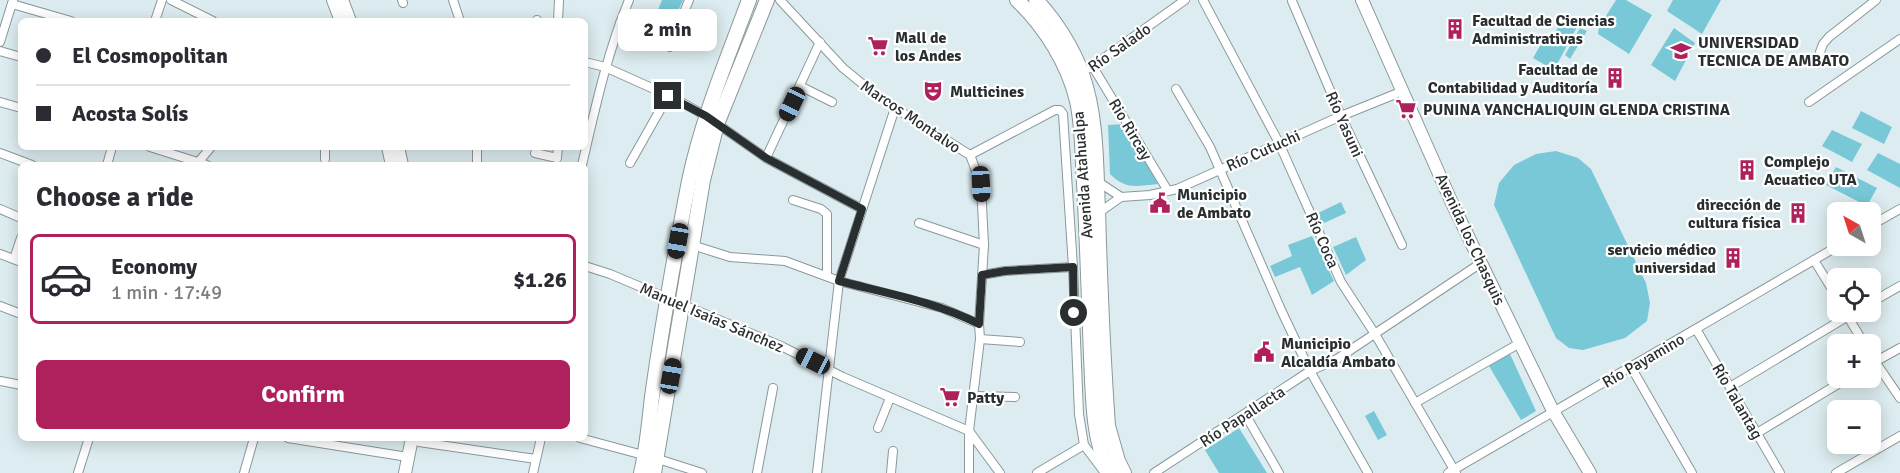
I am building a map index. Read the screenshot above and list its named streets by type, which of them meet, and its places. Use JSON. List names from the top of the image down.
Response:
{
  "streets": {
    "main road": ["Avenida Atahualpa"],
    "street": [
      "Río Salado",
      "Marcos Montalvo",
      "Río Yasuni",
      "Rio Rircay",
      "Río Cutuchi",
      "Avenida los Chasquis",
      "Río Coca",
      "Manuel Isaías Sánchez",
      "Río Payamino",
      "Río Talantag",
      "Río Papallacta"
    ]
  },
  "crossings": [
    ["Río Salado", "Rio Rircay"],
    ["Río Salado", "Avenida Atahualpa"],
    ["Marcos Montalvo", "Manuel Isaías Sánchez"],
    ["Río Yasuni", "Río Cutuchi"],
    ["Rio Rircay", "Río Cutuchi"],
    ["Rio Rircay", "Avenida Atahualpa"],
    ["Río Cutuchi", "Avenida los Chasquis"],
    ["Río Cutuchi", "Río Coca"],
    ["Avenida los Chasquis", "Río Payamino"],
    ["Avenida los Chasquis", "Río Papallacta"],
    ["Río Coca", "Río Payamino"],
    ["Río Coca", "Río Papallacta"],
    ["Río Payamino", "Río Talantag"]
  ],
  "places": {
    "building": [
      "Facultad de Ciencias Administrativas",
      "Facultad de Contabilidad y Auditoría",
      "Complejo Acuatico UTA",
      "dirección de cultura física",
      "servicio médico universidad"
    ],
    "supermarket": ["Mall de los Andes", "PUNINA YANCHALIQUIN GLENDA CRISTINA", "Patty"],
    "school or university": ["UNIVERSIDAD TECNICA DE AMBATO"],
    "theatre": ["Multicines"],
    "public building": ["Municipio de Ambato", "Municipio Alcaldía Ambato"]
  },
  "north": "top left",
  "page": {
    "bubble": "2 min",
    "banner": ["El Cosmopolitan", "Acosta Solís"],
    "heading": "Choose a ride",
    "map_buttons": ["+", "−"],
    "list": [
      {
        "name": "Economy",
        "note": "1 min · 17:49",
        "value": "$1.26"
      }
    ],
    "buttons": "Confirm"
  }
}
